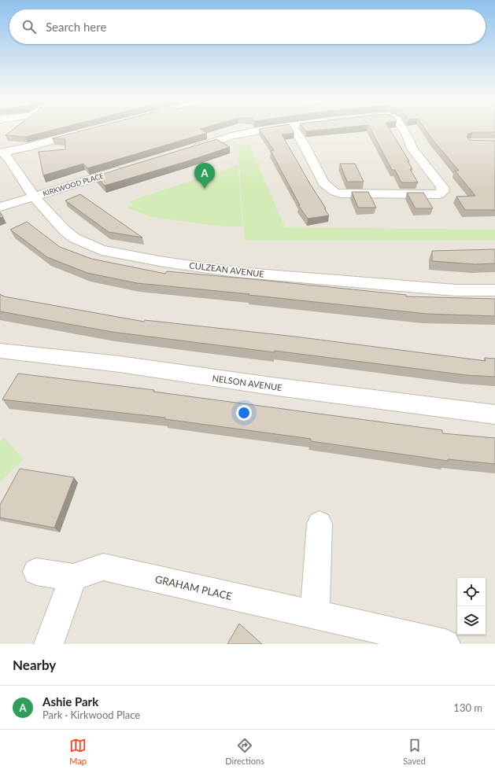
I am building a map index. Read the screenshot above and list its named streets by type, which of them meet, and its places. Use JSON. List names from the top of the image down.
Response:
{
  "streets": {
    "street": [
      "KIRKWOOD PLACE",
      "CULZEAN AVENUE",
      "NELSON AVENUE",
      "GRAHAM PLACE"
    ]
  },
  "crossings": [
    ["KIRKWOOD PLACE", "CULZEAN AVENUE"]
  ],
  "page": {
    "search": "Search here",
    "pins": "A",
    "heading": "Nearby",
    "list": [
      {
        "mark": "A",
        "name": "Ashie Park",
        "note": "Park · Kirkwood Place",
        "value": "130 m"
      }
    ],
    "nav": ["Map", "Directions", "Saved"]
  }
}
